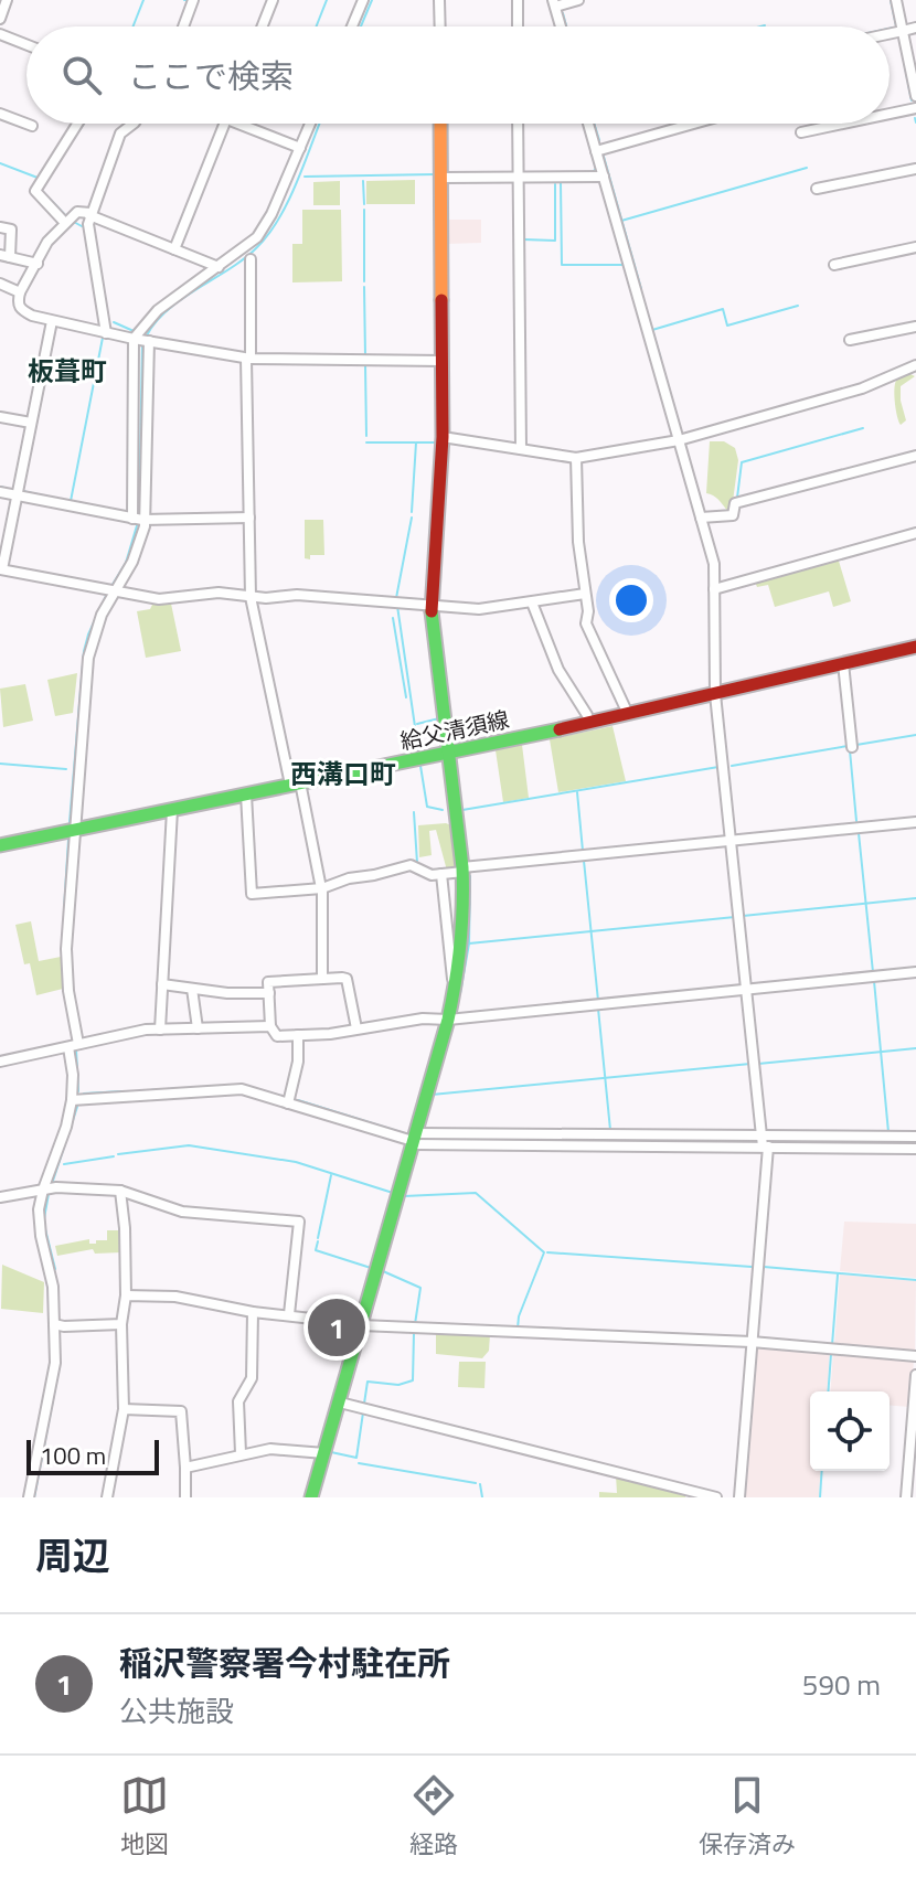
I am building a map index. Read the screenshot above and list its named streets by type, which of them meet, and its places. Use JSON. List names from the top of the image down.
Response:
{
  "streets": {
    "street": ["給父清須線"]
  },
  "districts": ["板葺町", "西溝口町"],
  "scale_bar": "100 m",
  "page": {
    "search": "ここで検索",
    "pins": "1",
    "scale": "100 m",
    "heading": "周辺",
    "list": [
      {
        "mark": "1",
        "name": "稲沢警察署今村駐在所",
        "note": "公共施設",
        "value": "590 m"
      }
    ],
    "nav": ["地図", "経路", "保存済み"]
  }
}
